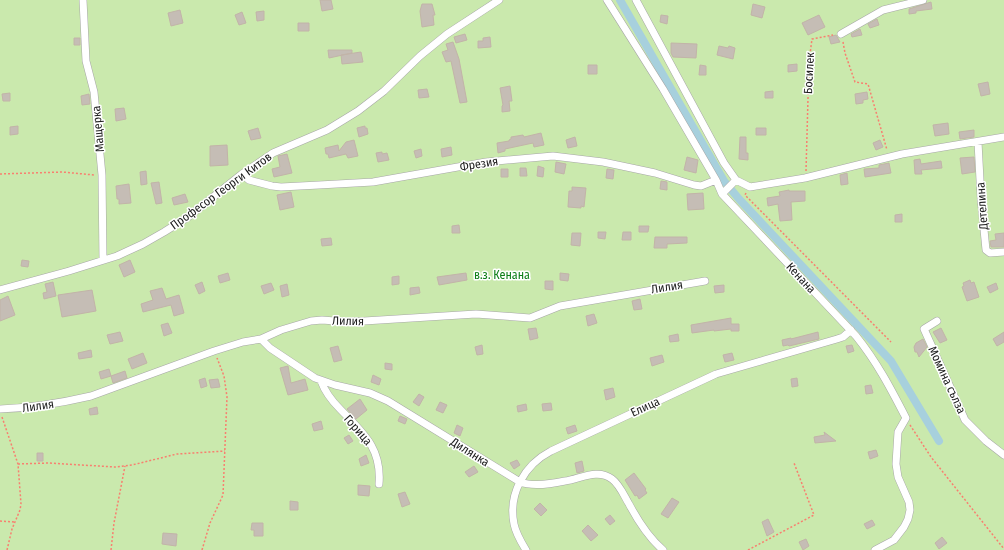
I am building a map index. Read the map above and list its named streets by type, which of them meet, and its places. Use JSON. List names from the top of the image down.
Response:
{
  "streets": {
    "street": [
      "Мащерка",
      "Фрезия",
      "Професор Георги Китов",
      "Детелина",
      "Кенана",
      "Лилия",
      "Момина сълза",
      "Елица",
      "Горица",
      "Дилянка"
    ],
    "path": ["Босилек"]
  },
  "crossings": [
    ["Мащерка", "Професор Георги Китов"],
    ["Фрезия", "Професор Георги Китов"],
    ["Фрезия", "Кенана"],
    ["Кенана", "Елица"],
    ["Лилия", "Дилянка"],
    ["Елица", "Дилянка"],
    ["Горица", "Дилянка"]
  ],
  "parks": ["в.з. Кенана"]
}
